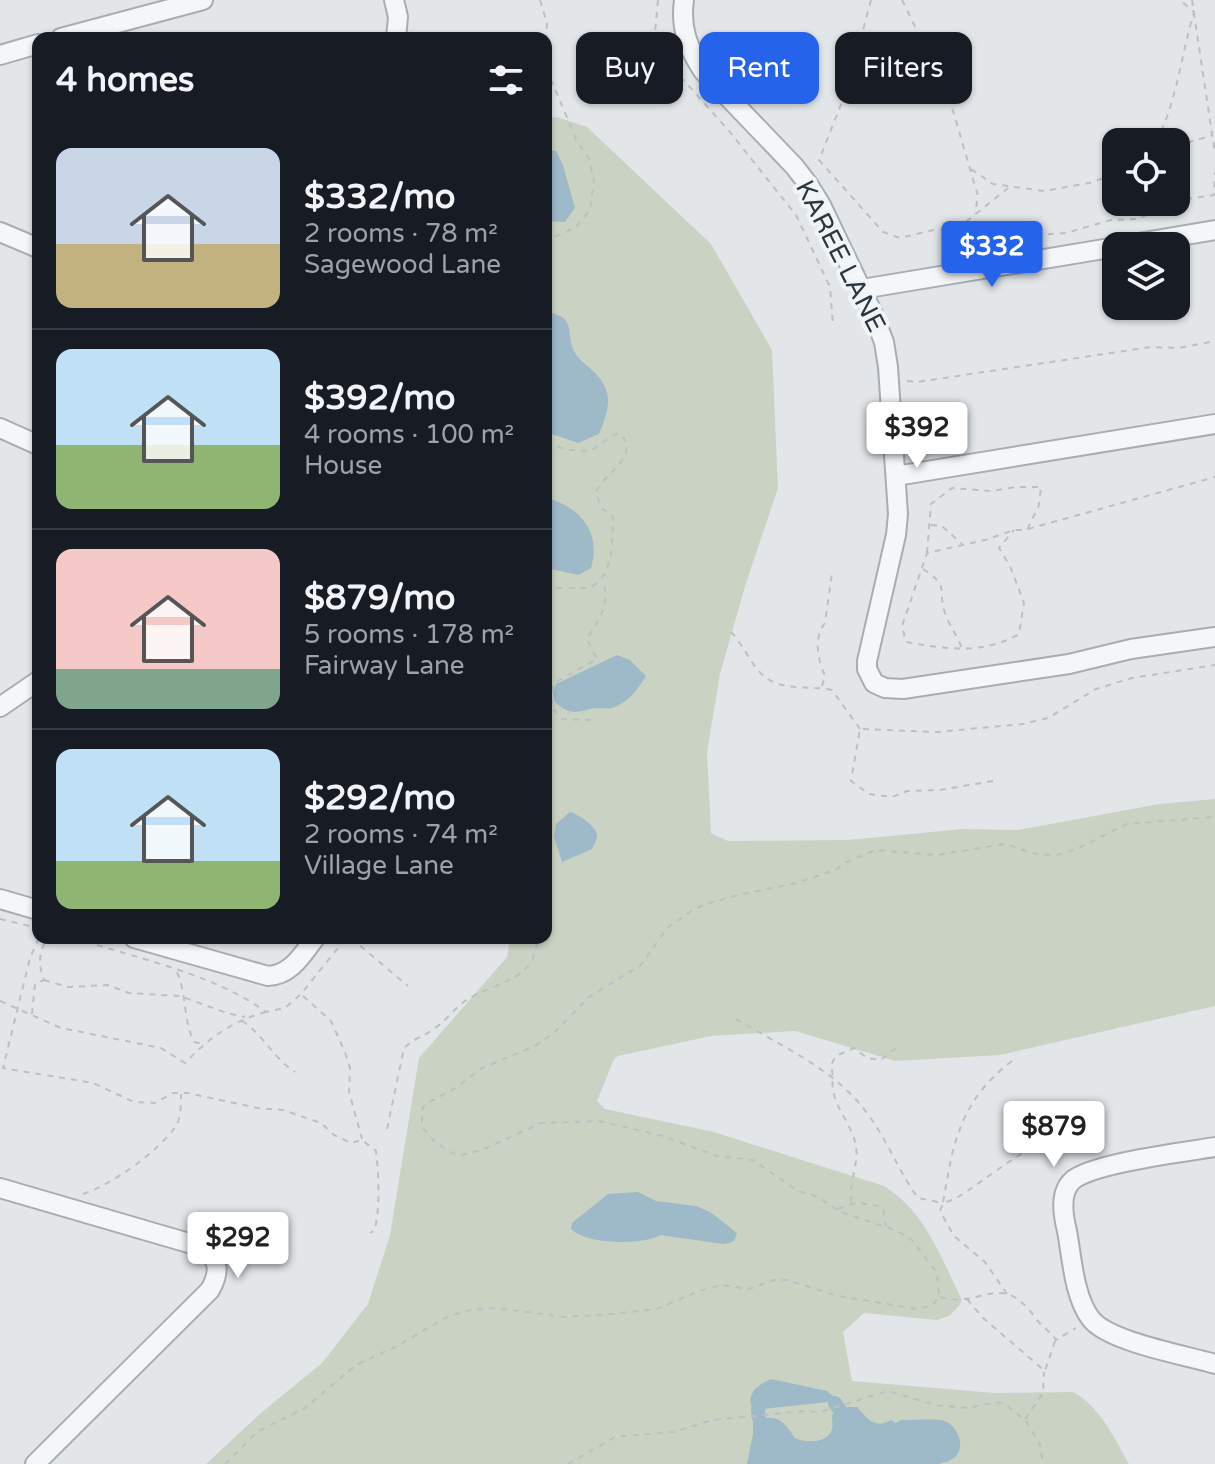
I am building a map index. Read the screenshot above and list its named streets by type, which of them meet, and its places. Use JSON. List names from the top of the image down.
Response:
{
  "streets": {
    "street": ["KAREE LANE"]
  },
  "page": {
    "chip": ["Buy", "Rent", "Filters"],
    "heading": "4 homes",
    "list": [
      {
        "name": "$332/mo",
        "note": "2 rooms · 78 m² · Sagewood Lane"
      },
      {
        "name": "$392/mo",
        "note": "4 rooms · 100 m² · House"
      },
      {
        "name": "$879/mo",
        "note": "5 rooms · 178 m² · Fairway Lane"
      },
      {
        "name": "$292/mo",
        "note": "2 rooms · 74 m² · Village Lane"
      }
    ],
    "price": [
      "$332",
      "$392",
      "$879",
      "$292"
    ]
  }
}
